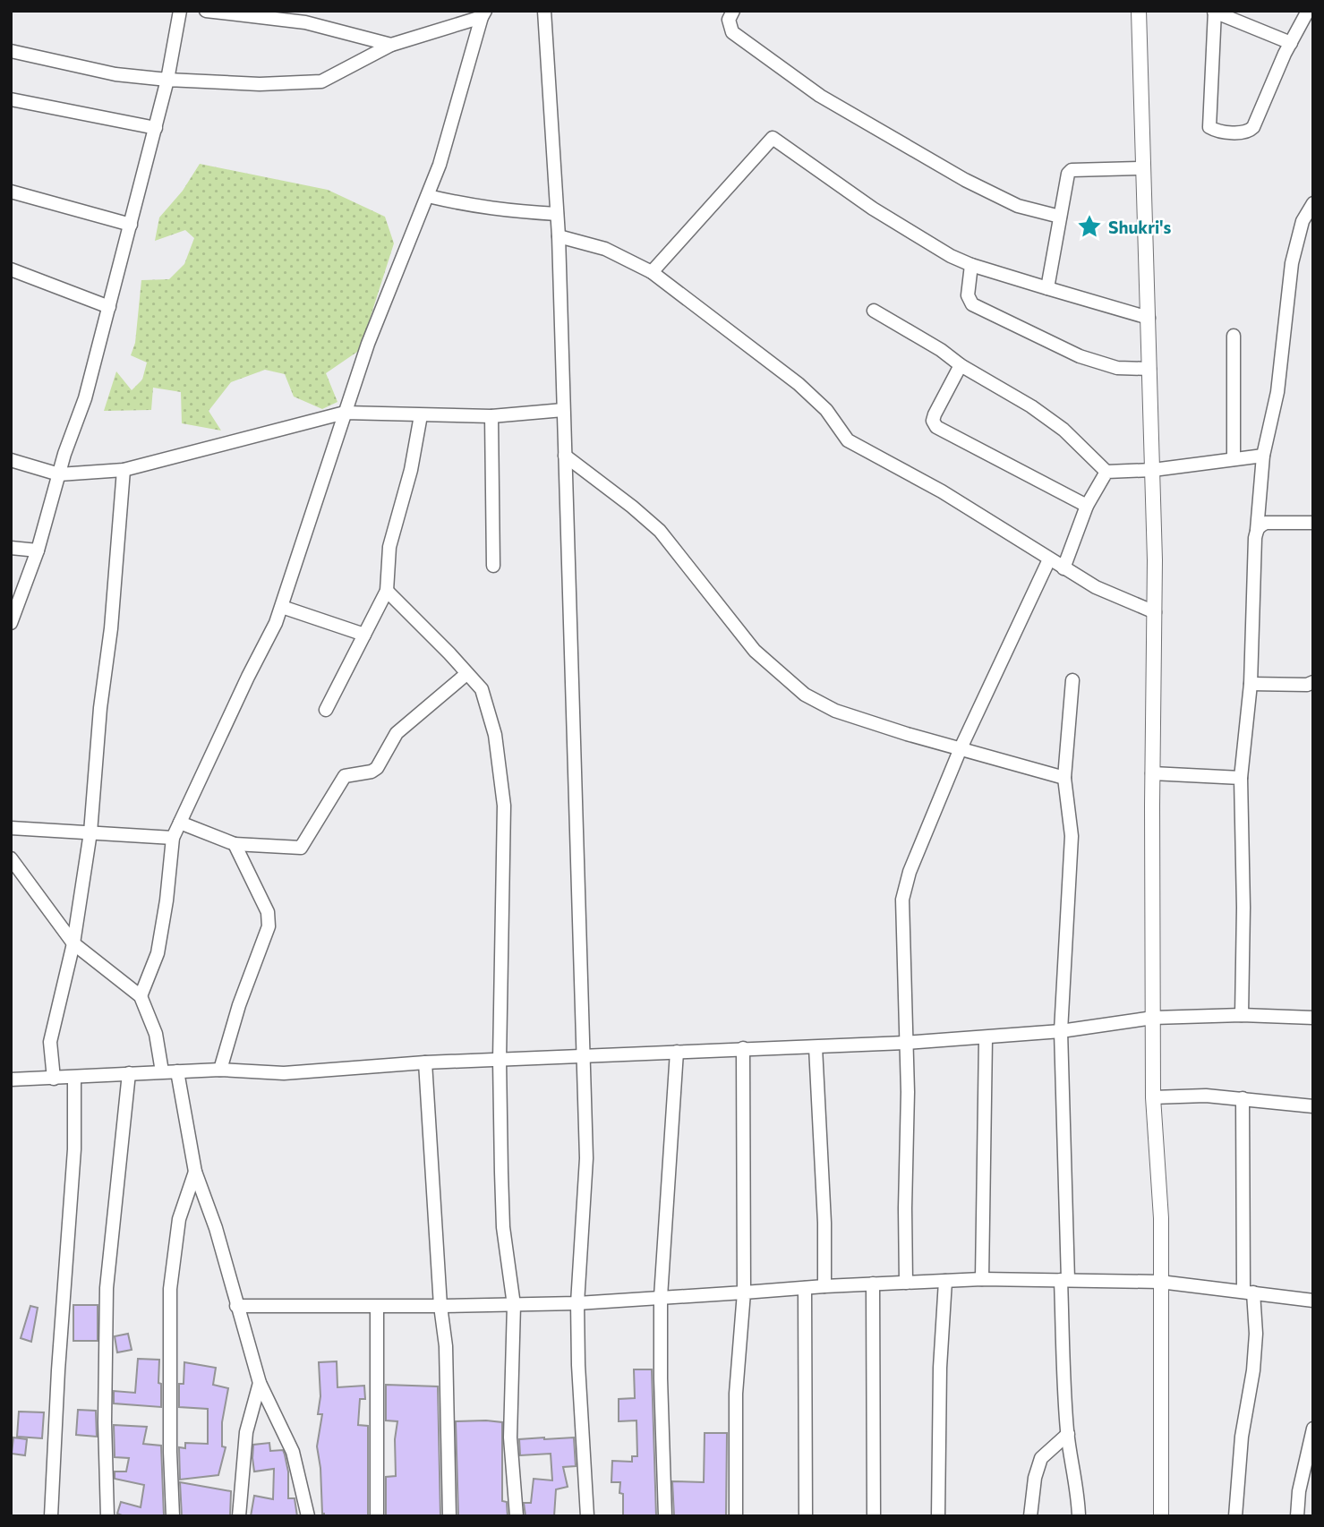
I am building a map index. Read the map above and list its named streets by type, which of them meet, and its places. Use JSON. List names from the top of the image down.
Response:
{
  "places": {
    "place": ["Shukri's"]
  }
}
